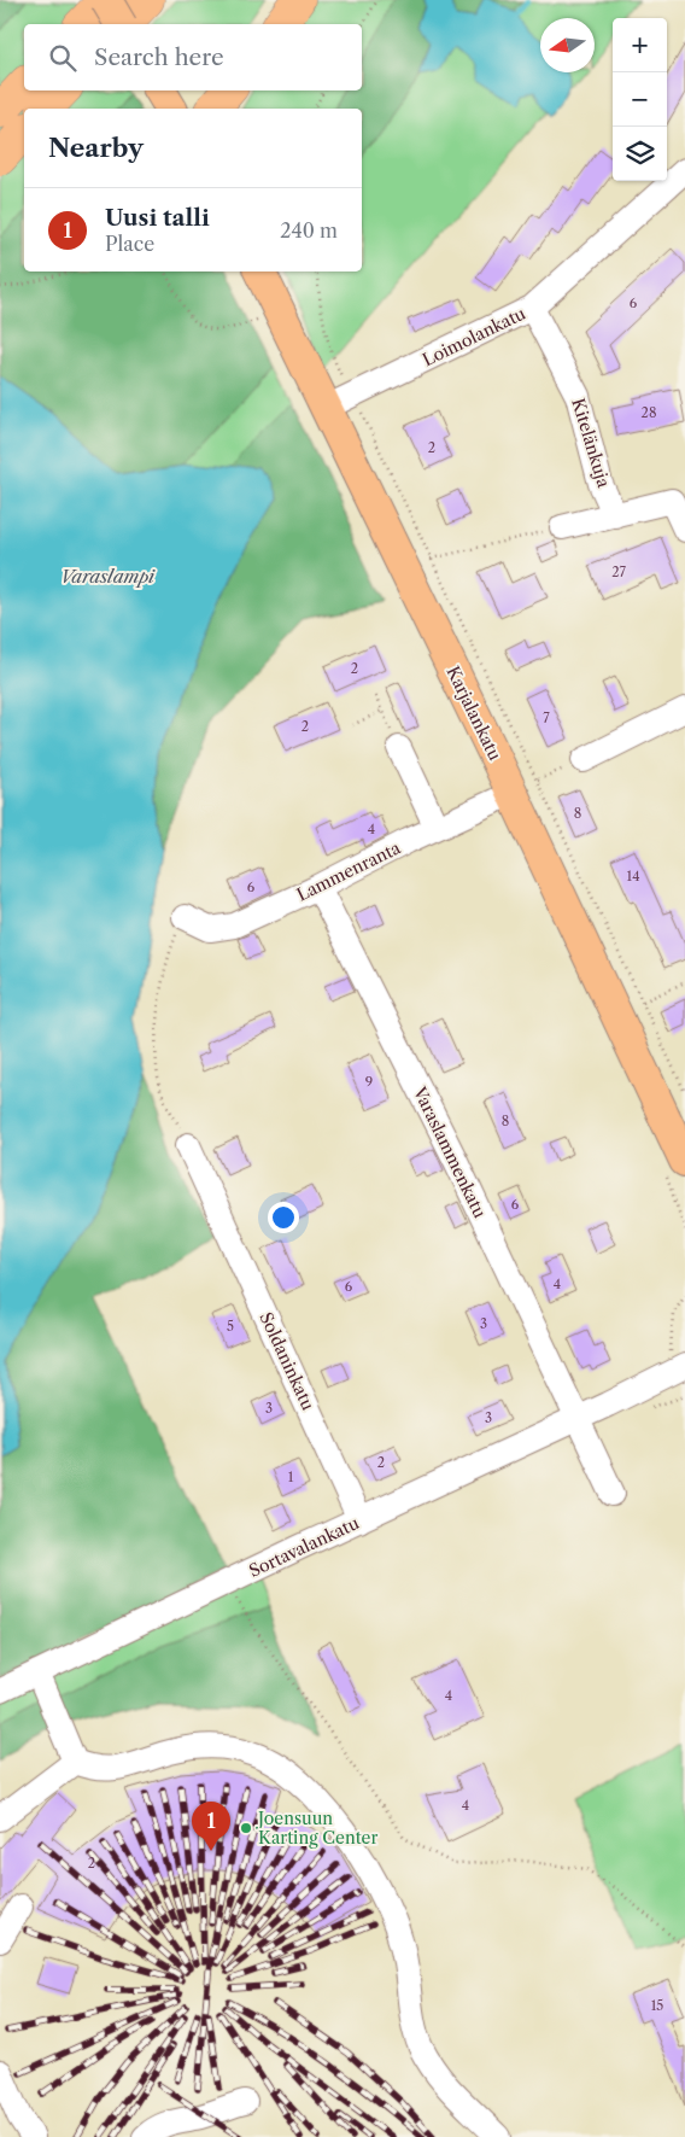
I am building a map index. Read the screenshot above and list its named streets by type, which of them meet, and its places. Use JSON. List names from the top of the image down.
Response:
{
  "streets": {
    "main road": ["Karjalankatu"],
    "street": [
      "Loimolankatu",
      "Kitelänkuja",
      "Lammenranta",
      "Varaslammenkatu",
      "Soldaninkatu",
      "Sortavalankatu"
    ]
  },
  "crossings": [
    ["Loimolankatu", "Kitelänkuja"],
    ["Loimolankatu", "Karjalankatu"],
    ["Karjalankatu", "Lammenranta"],
    ["Lammenranta", "Varaslammenkatu"],
    ["Varaslammenkatu", "Sortavalankatu"],
    ["Soldaninkatu", "Sortavalankatu"]
  ],
  "water": ["Varaslampi"],
  "places": ["Joensuun Karting Center"],
  "house_numbers": [
    "6",
    "28",
    "2",
    "27",
    "2",
    "7",
    "2",
    "8",
    "4",
    "14",
    "6",
    "9",
    "8",
    "6",
    "4",
    "6",
    "3",
    "5",
    "3",
    "3",
    "2",
    "1",
    "4",
    "4",
    "2",
    "15"
  ],
  "north": "left",
  "page": {
    "map_buttons": ["+", "−"],
    "search": "Search here",
    "heading": "Nearby",
    "list": [
      {
        "mark": "1",
        "name": "Uusi talli",
        "note": "Place",
        "value": "240 m"
      }
    ],
    "pins": "1"
  }
}
